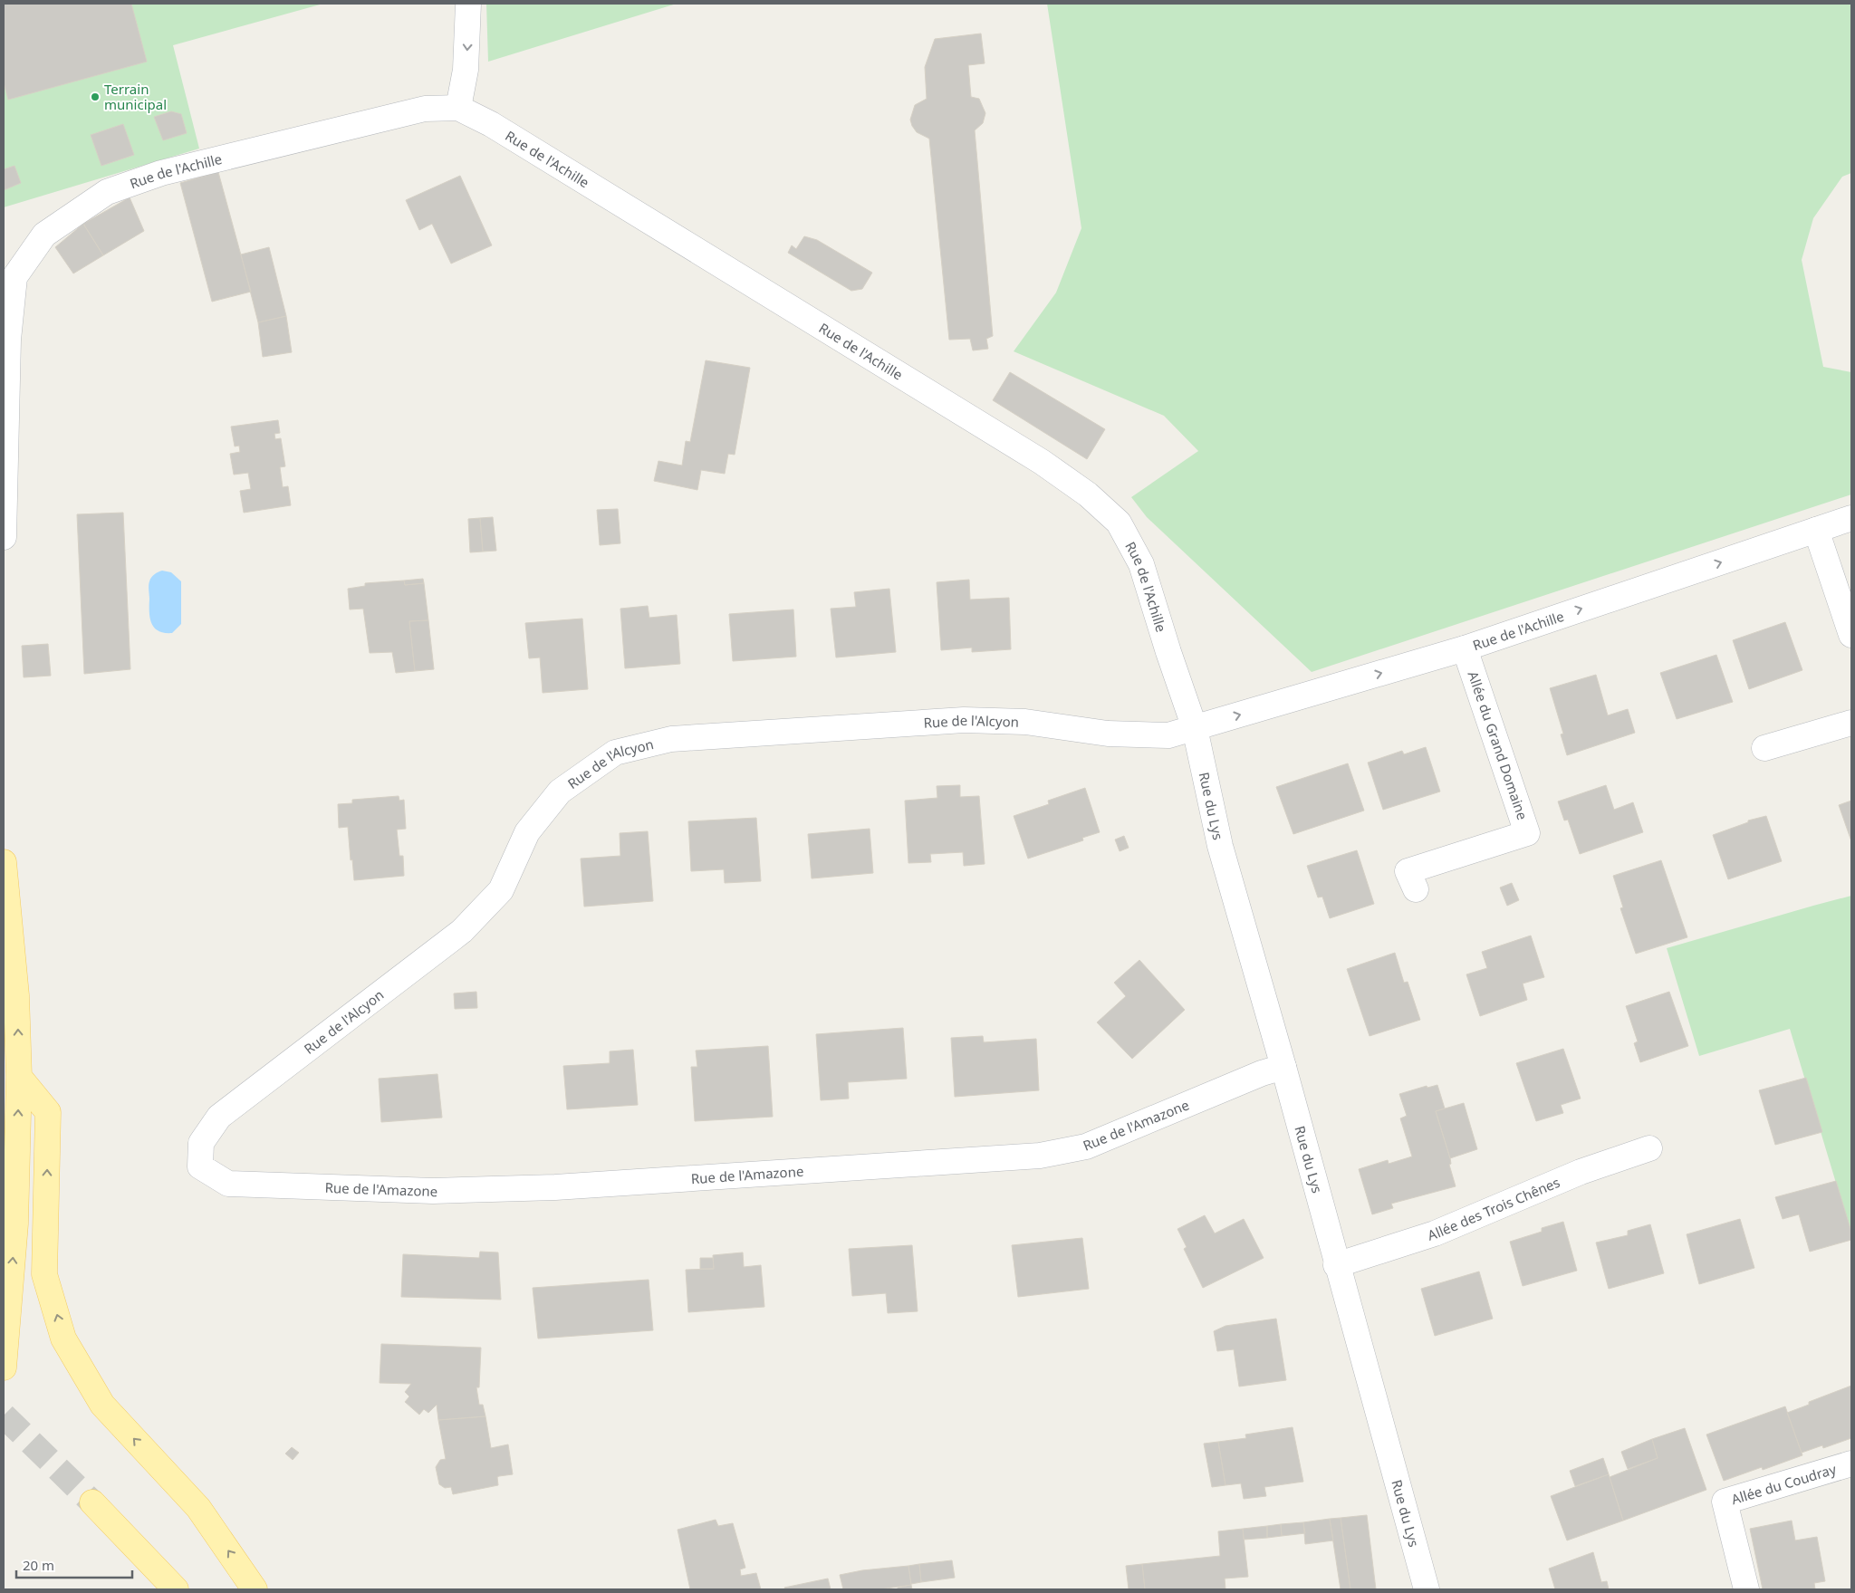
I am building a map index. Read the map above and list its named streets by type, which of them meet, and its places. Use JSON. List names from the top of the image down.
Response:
{
  "streets": {
    "street": [
      "Rue de l'Achille",
      "Rue de l'Alcyon",
      "Allée du Grand Domaine",
      "Rue du Lys",
      "Rue de l'Amazone",
      "Allée des Trois Chênes",
      "Allée du Coudray"
    ]
  },
  "crossings": [
    ["Rue de l'Achille", "Rue de l'Alcyon"],
    ["Rue de l'Achille", "Allée du Grand Domaine"],
    ["Rue de l'Achille", "Rue du Lys"],
    ["Rue de l'Alcyon", "Rue du Lys"],
    ["Rue de l'Alcyon", "Rue de l'Amazone"],
    ["Rue du Lys", "Rue de l'Amazone"],
    ["Rue du Lys", "Allée des Trois Chênes"]
  ],
  "places": ["Terrain municipal"],
  "scale_bar": "20 m"
}
